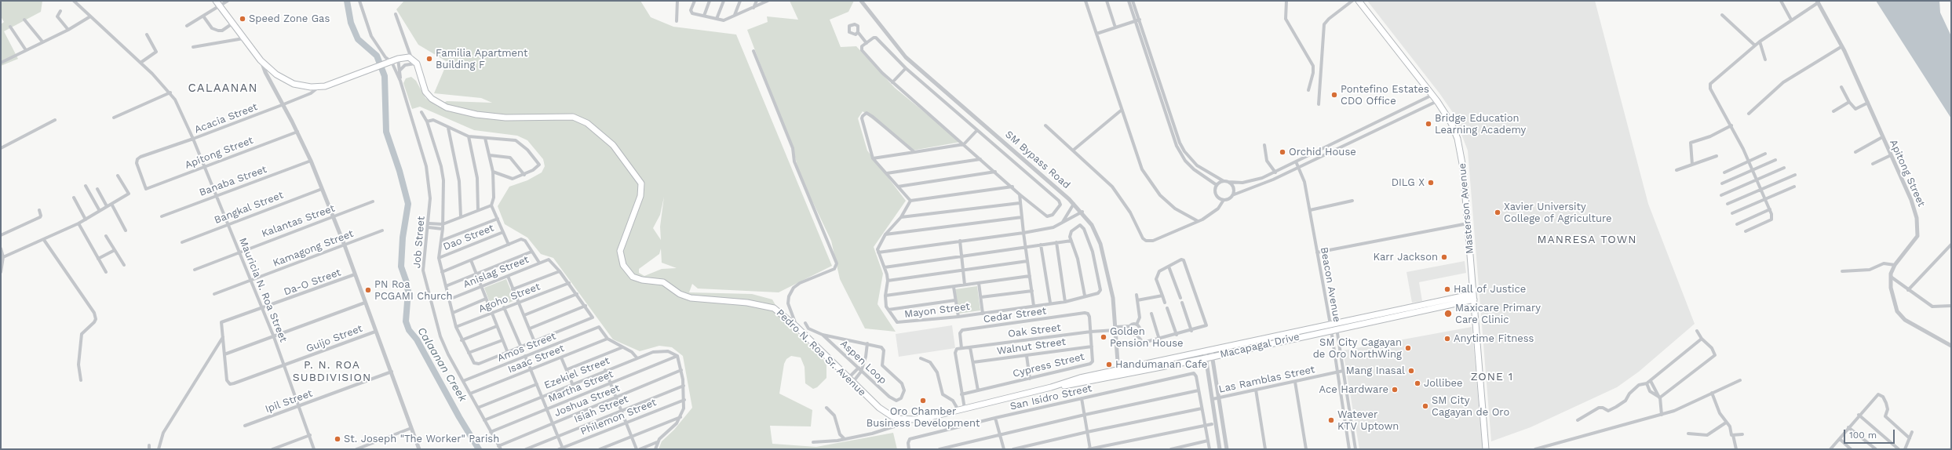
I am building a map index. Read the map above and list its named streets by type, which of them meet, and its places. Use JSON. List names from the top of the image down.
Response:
{
  "streets": {
    "main road": ["Masterson Avenue", "Macapagal Drive", "Pedro N. Roa Sr. Avenue"],
    "street": [
      "Acacia Street",
      "Apitong Street",
      "SM Bypass Road",
      "Banaba Street",
      "Bangkal Street",
      "Kalantas Street",
      "Dao Street",
      "Job Street",
      "Kamagong Street",
      "Anislag Street",
      "Da-O Street",
      "Beacon Avenue",
      "Mauricia N. Roa Street",
      "Agoho Street",
      "Mayon Street",
      "Cedar Street",
      "Oak Street",
      "Guijo Street",
      "Walnut Street",
      "Amos Street",
      "Isaac Street",
      "Aspen Loop",
      "Cypress Street",
      "Ezekiel Street",
      "Las Ramblas Street",
      "Martha Street",
      "San Isidro Street",
      "Joshua Street",
      "Ipil Street",
      "Isiah Street",
      "Philemon Street"
    ]
  },
  "crossings": [
    ["Acacia Street", "Apitong Street"],
    ["Acacia Street", "Mauricia N. Roa Street"],
    ["Apitong Street", "Mauricia N. Roa Street"],
    ["SM Bypass Road", "Oak Street"],
    ["SM Bypass Road", "Macapagal Drive"],
    ["SM Bypass Road", "Pedro N. Roa Sr. Avenue"],
    ["Banaba Street", "Mauricia N. Roa Street"],
    ["Bangkal Street", "Mauricia N. Roa Street"],
    ["Masterson Avenue", "Macapagal Drive"],
    ["Kalantas Street", "Mauricia N. Roa Street"],
    ["Job Street", "Amos Street"],
    ["Job Street", "Isaac Street"],
    ["Job Street", "Ezekiel Street"],
    ["Job Street", "Martha Street"],
    ["Job Street", "Joshua Street"],
    ["Kamagong Street", "Mauricia N. Roa Street"],
    ["Da-O Street", "Mauricia N. Roa Street"],
    ["Beacon Avenue", "Macapagal Drive"],
    ["Beacon Avenue", "Las Ramblas Street"],
    ["Mauricia N. Roa Street", "Guijo Street"],
    ["Mauricia N. Roa Street", "Ipil Street"],
    ["Cedar Street", "Oak Street"],
    ["Cedar Street", "Cypress Street"],
    ["Oak Street", "Cypress Street"],
    ["Macapagal Drive", "Pedro N. Roa Sr. Avenue"],
    ["Walnut Street", "Cypress Street"],
    ["Amos Street", "Isaac Street"],
    ["Ezekiel Street", "Martha Street"]
  ],
  "districts": [
    "CALAANAN",
    "MANRESA TOWN",
    "P. N. ROA SUBDIVISION",
    "ZONE 1"
  ],
  "water": ["Calaanan Creek"],
  "places": [
    "Speed Zone Gas",
    "Familia Apartment Building F",
    "Pontefino Estates CDO Office",
    "Bridge Education Learning Academy",
    "Orchid House",
    "DILG X",
    "Xavier University College of Agriculture",
    "Karr Jackson",
    "Hall of Justice",
    "PN Roa PCGAMI Church",
    "Maxicare Primary Care Clinic",
    "Golden Pension House",
    "Anytime Fitness",
    "SM City Cagayan de Oro NorthWing",
    "Handumanan Cafe",
    "Mang Inasal",
    "Jollibee",
    "Ace Hardware",
    "Oro Chamber Business Development",
    "SM City Cagayan de Oro",
    "Watever KTV Uptown",
    "St. Joseph \"The Worker\" Parish"
  ],
  "scale_bar": "100 m"
}
